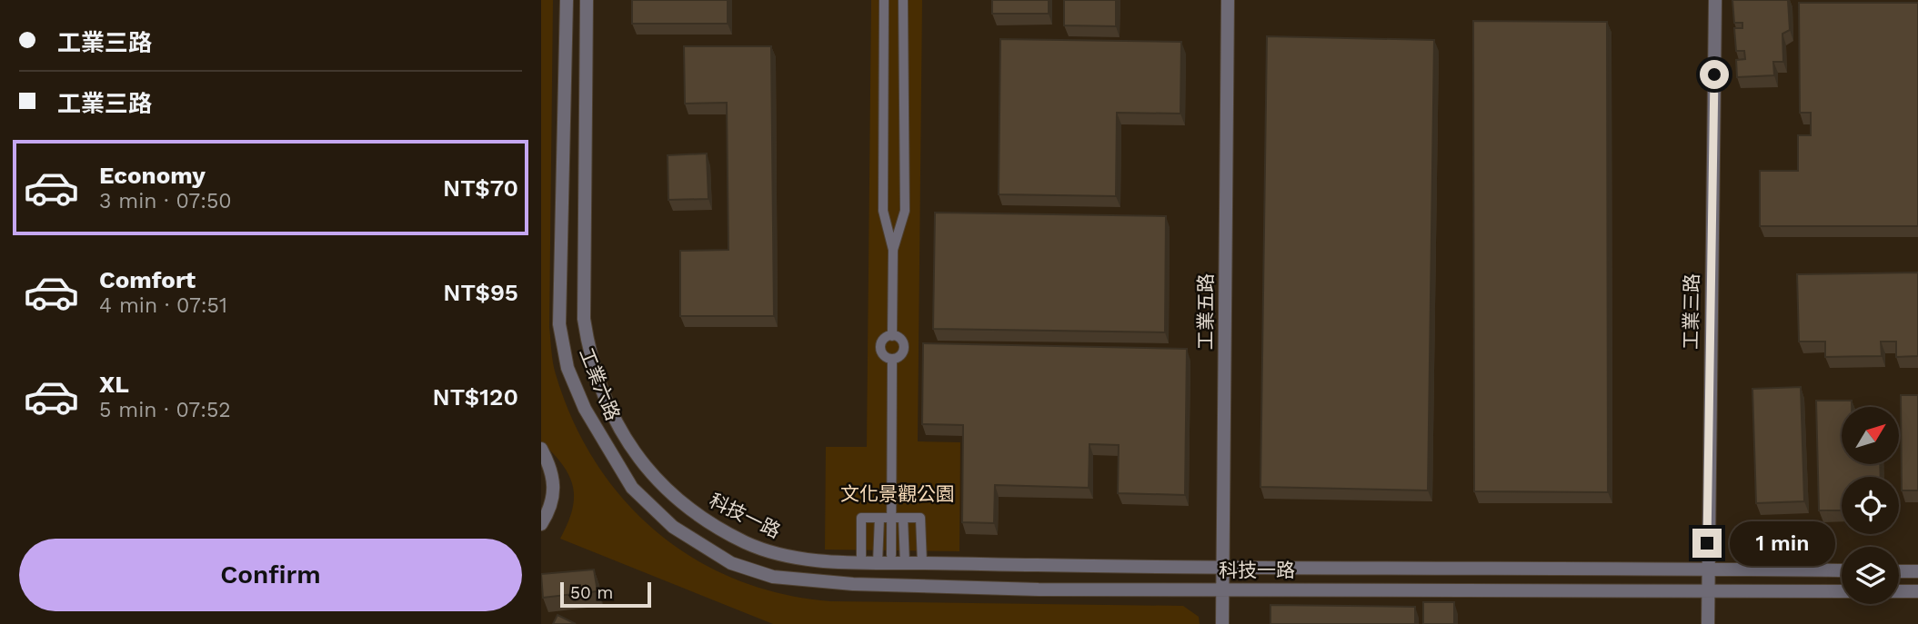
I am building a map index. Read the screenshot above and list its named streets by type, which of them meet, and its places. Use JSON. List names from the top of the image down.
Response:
{
  "streets": {
    "street": [
      "工業五路",
      "工業三路",
      "工業六路",
      "科技一路"
    ]
  },
  "crossings": [
    ["工業五路", "科技一路"],
    ["工業三路", "科技一路"],
    ["工業六路", "科技一路"]
  ],
  "parks": ["文化景觀公園"],
  "scale_bar": "50 m",
  "north": "top right",
  "page": {
    "banner": ["工業三路", "工業三路"],
    "list": [
      {
        "name": "Economy",
        "note": "3 min · 07:50",
        "value": "NT$70"
      },
      {
        "name": "Comfort",
        "note": "4 min · 07:51",
        "value": "NT$95"
      },
      {
        "name": "XL",
        "note": "5 min · 07:52",
        "value": "NT$120"
      }
    ],
    "bubble": "1 min",
    "buttons": "Confirm",
    "scale": "50 m"
  }
}
